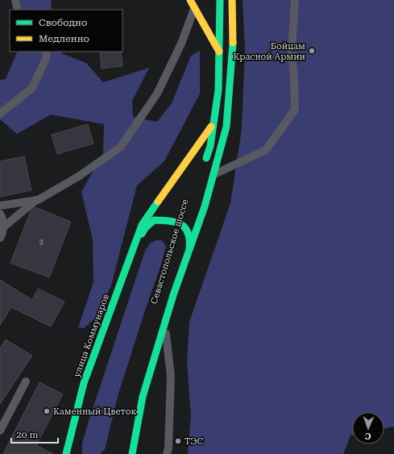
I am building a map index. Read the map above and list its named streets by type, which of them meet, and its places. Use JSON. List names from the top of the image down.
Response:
{
  "streets": {
    "main road": ["Севастопольское шоссе", "улица Коммунаров"]
  },
  "places": ["Бойцам Красной Армии", "Каменный Цветок", "ТЭС"],
  "house_numbers": ["3"],
  "legend": ["Свободно", "Медленно"],
  "scale_bar": "20 m",
  "north": "bottom"
}
